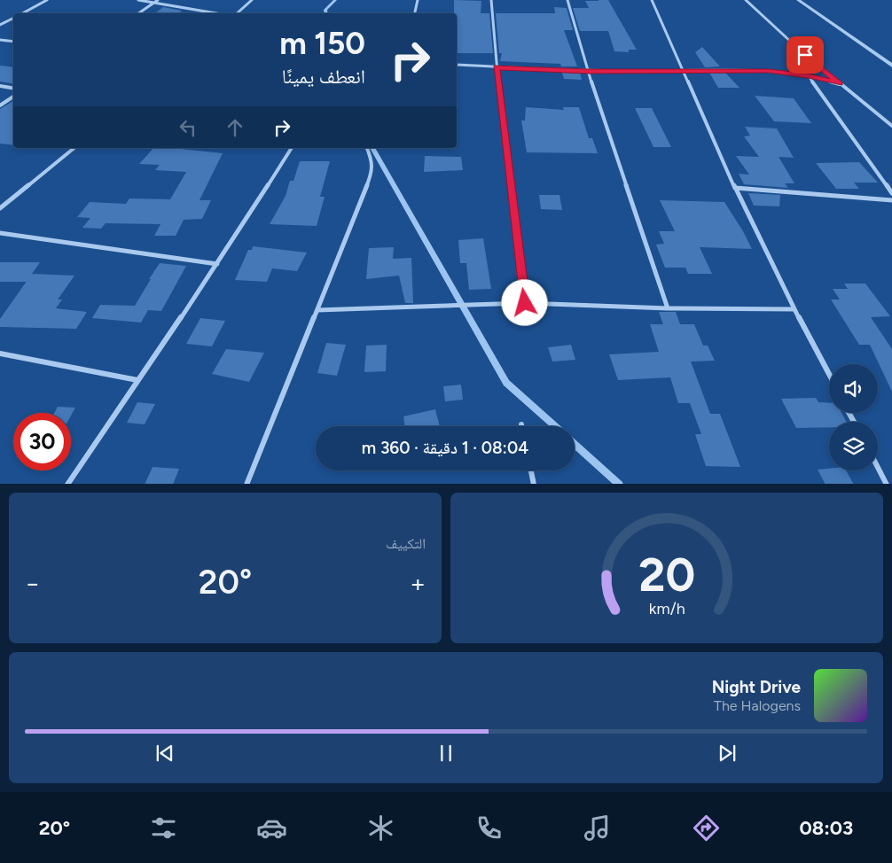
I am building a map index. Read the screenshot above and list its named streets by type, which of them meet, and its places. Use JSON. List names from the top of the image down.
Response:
{
  "page": {
    "turn": ["150 m", "انعطف يمينًا"],
    "limit": "30",
    "trip": "08:04 · 1 دقيقة · 360 m",
    "tile": "التكييف",
    "heat": ["−", "20°", "+"],
    "song": ["Night Drive", "The Halogens"],
    "tabs": ["08:03", "20°"],
    "gauge": ["20", "km/h"]
  }
}
